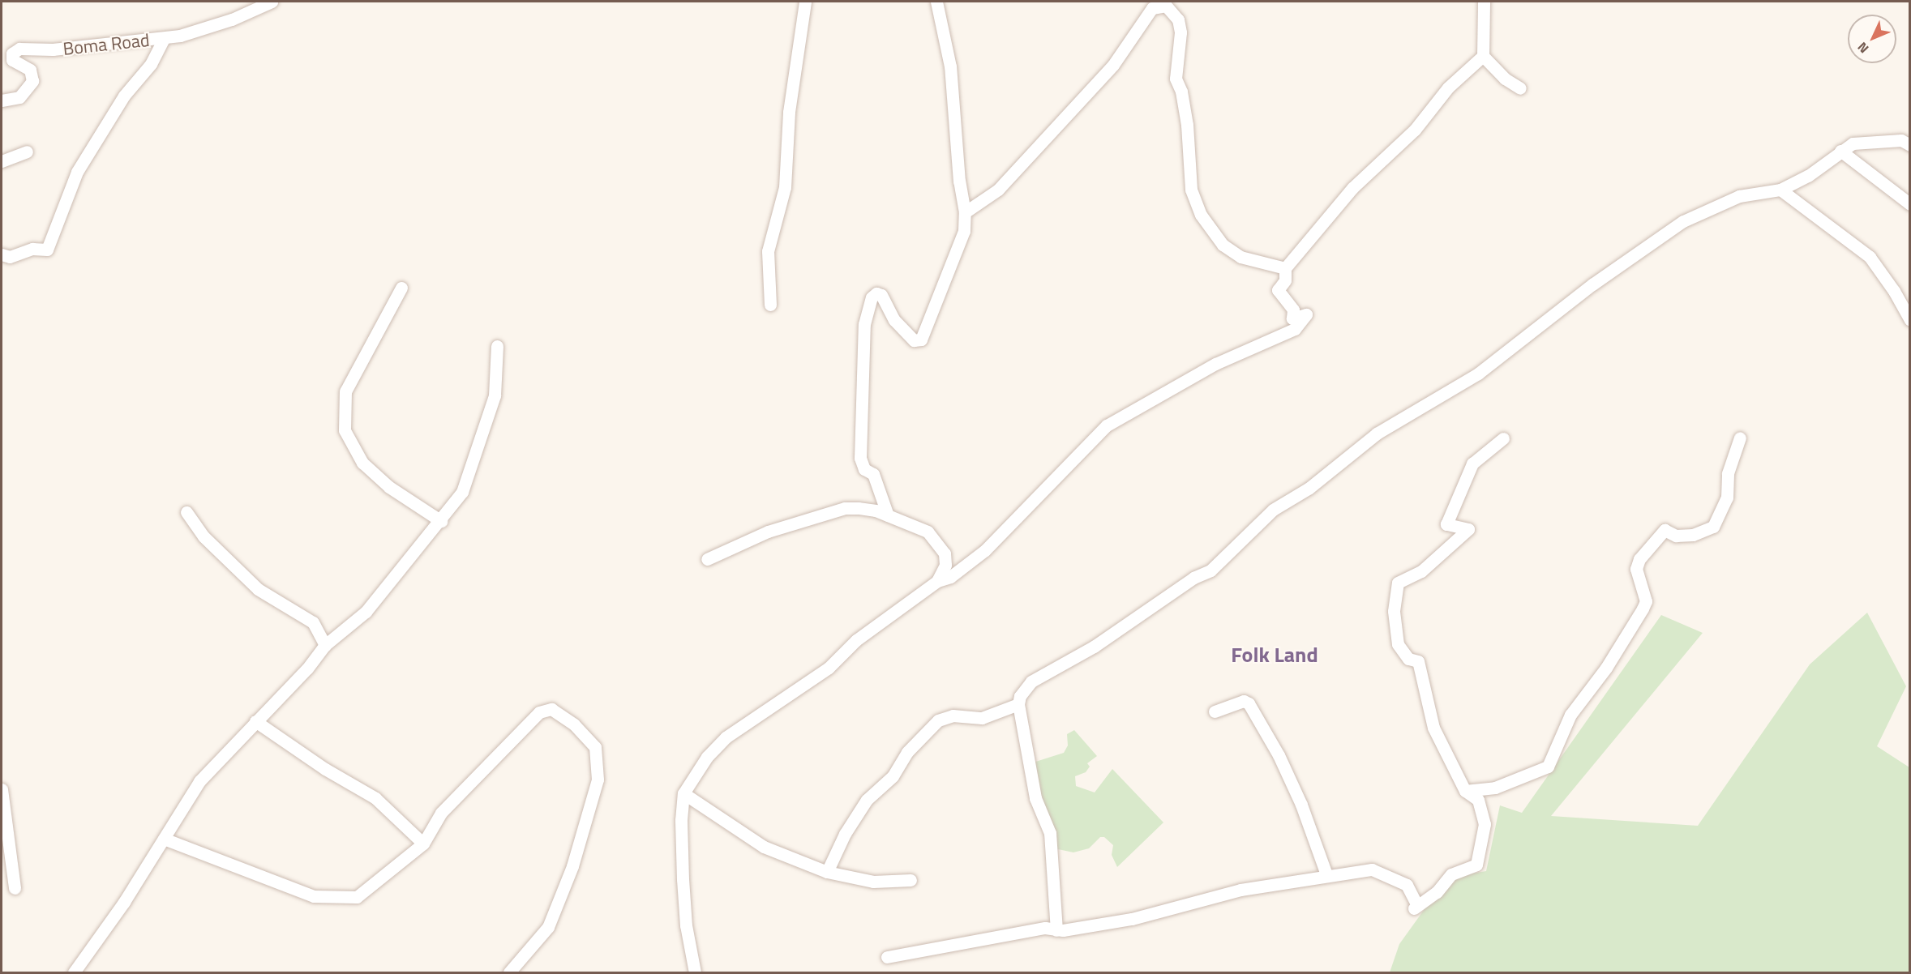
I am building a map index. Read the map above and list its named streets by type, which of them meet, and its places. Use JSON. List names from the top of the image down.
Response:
{
  "streets": {
    "street": ["Boma Road"]
  },
  "districts": ["Folk Land"],
  "north": "bottom left"
}
